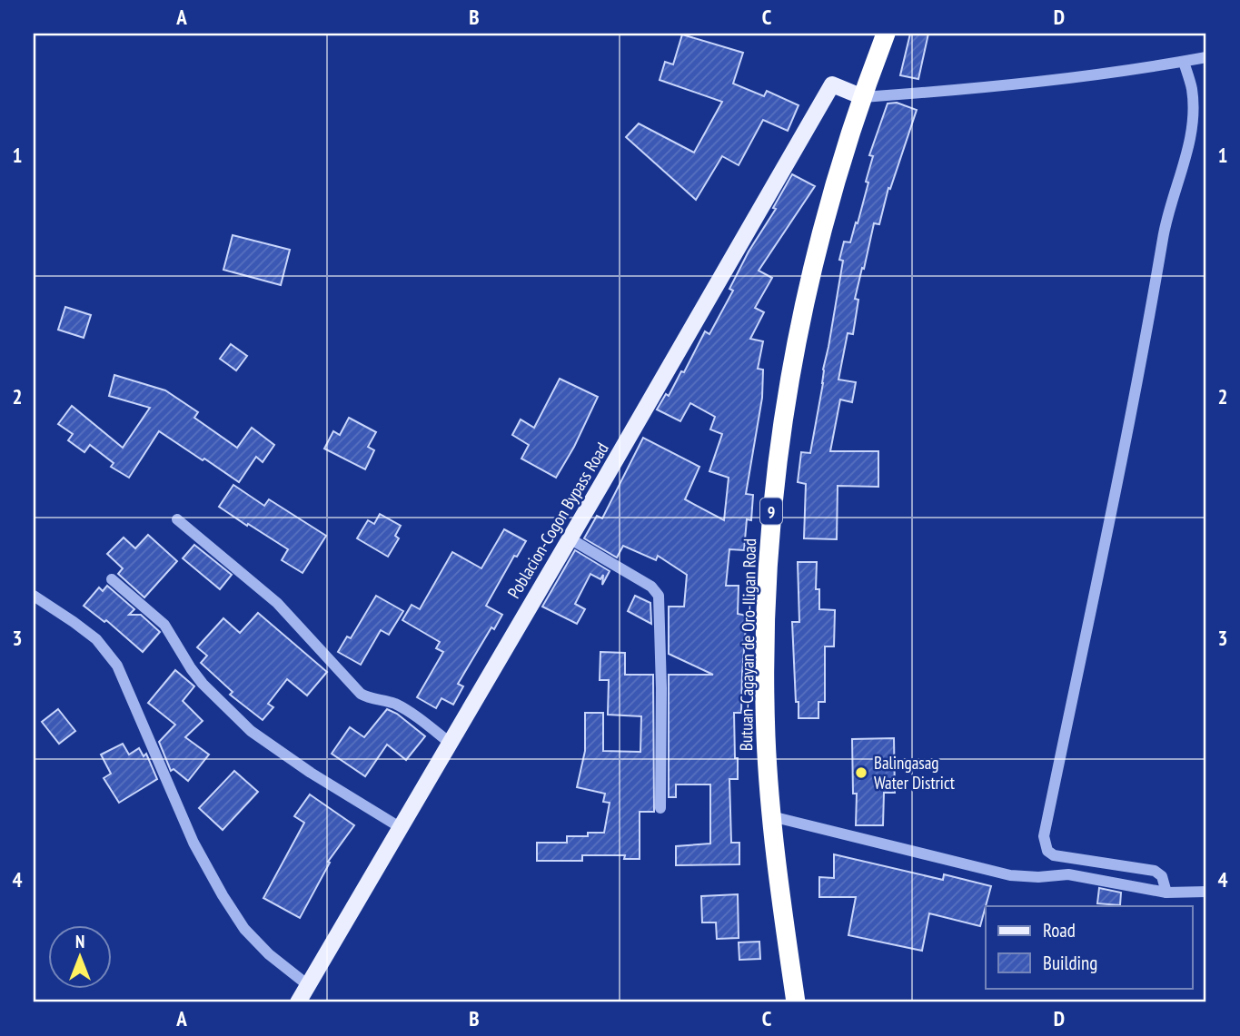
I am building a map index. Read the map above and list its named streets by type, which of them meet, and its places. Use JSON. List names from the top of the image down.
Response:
{
  "streets": {
    "highway": ["9", "Butuan-Cagayan de Oro-Iligan Road"],
    "main road": ["Poblacion-Cogon Bypass Road"]
  },
  "crossings": [
    ["Poblacion-Cogon Bypass Road", "Butuan-Cagayan de Oro-Iligan Road"]
  ],
  "places": ["Balingasag Water District"],
  "legend": ["Road", "Building"],
  "north": "top",
  "grid": {
    "columns": [
      "A",
      "B",
      "C",
      "D"
    ],
    "rows": [
      "1",
      "2",
      "3",
      "4"
    ]
  }
}
